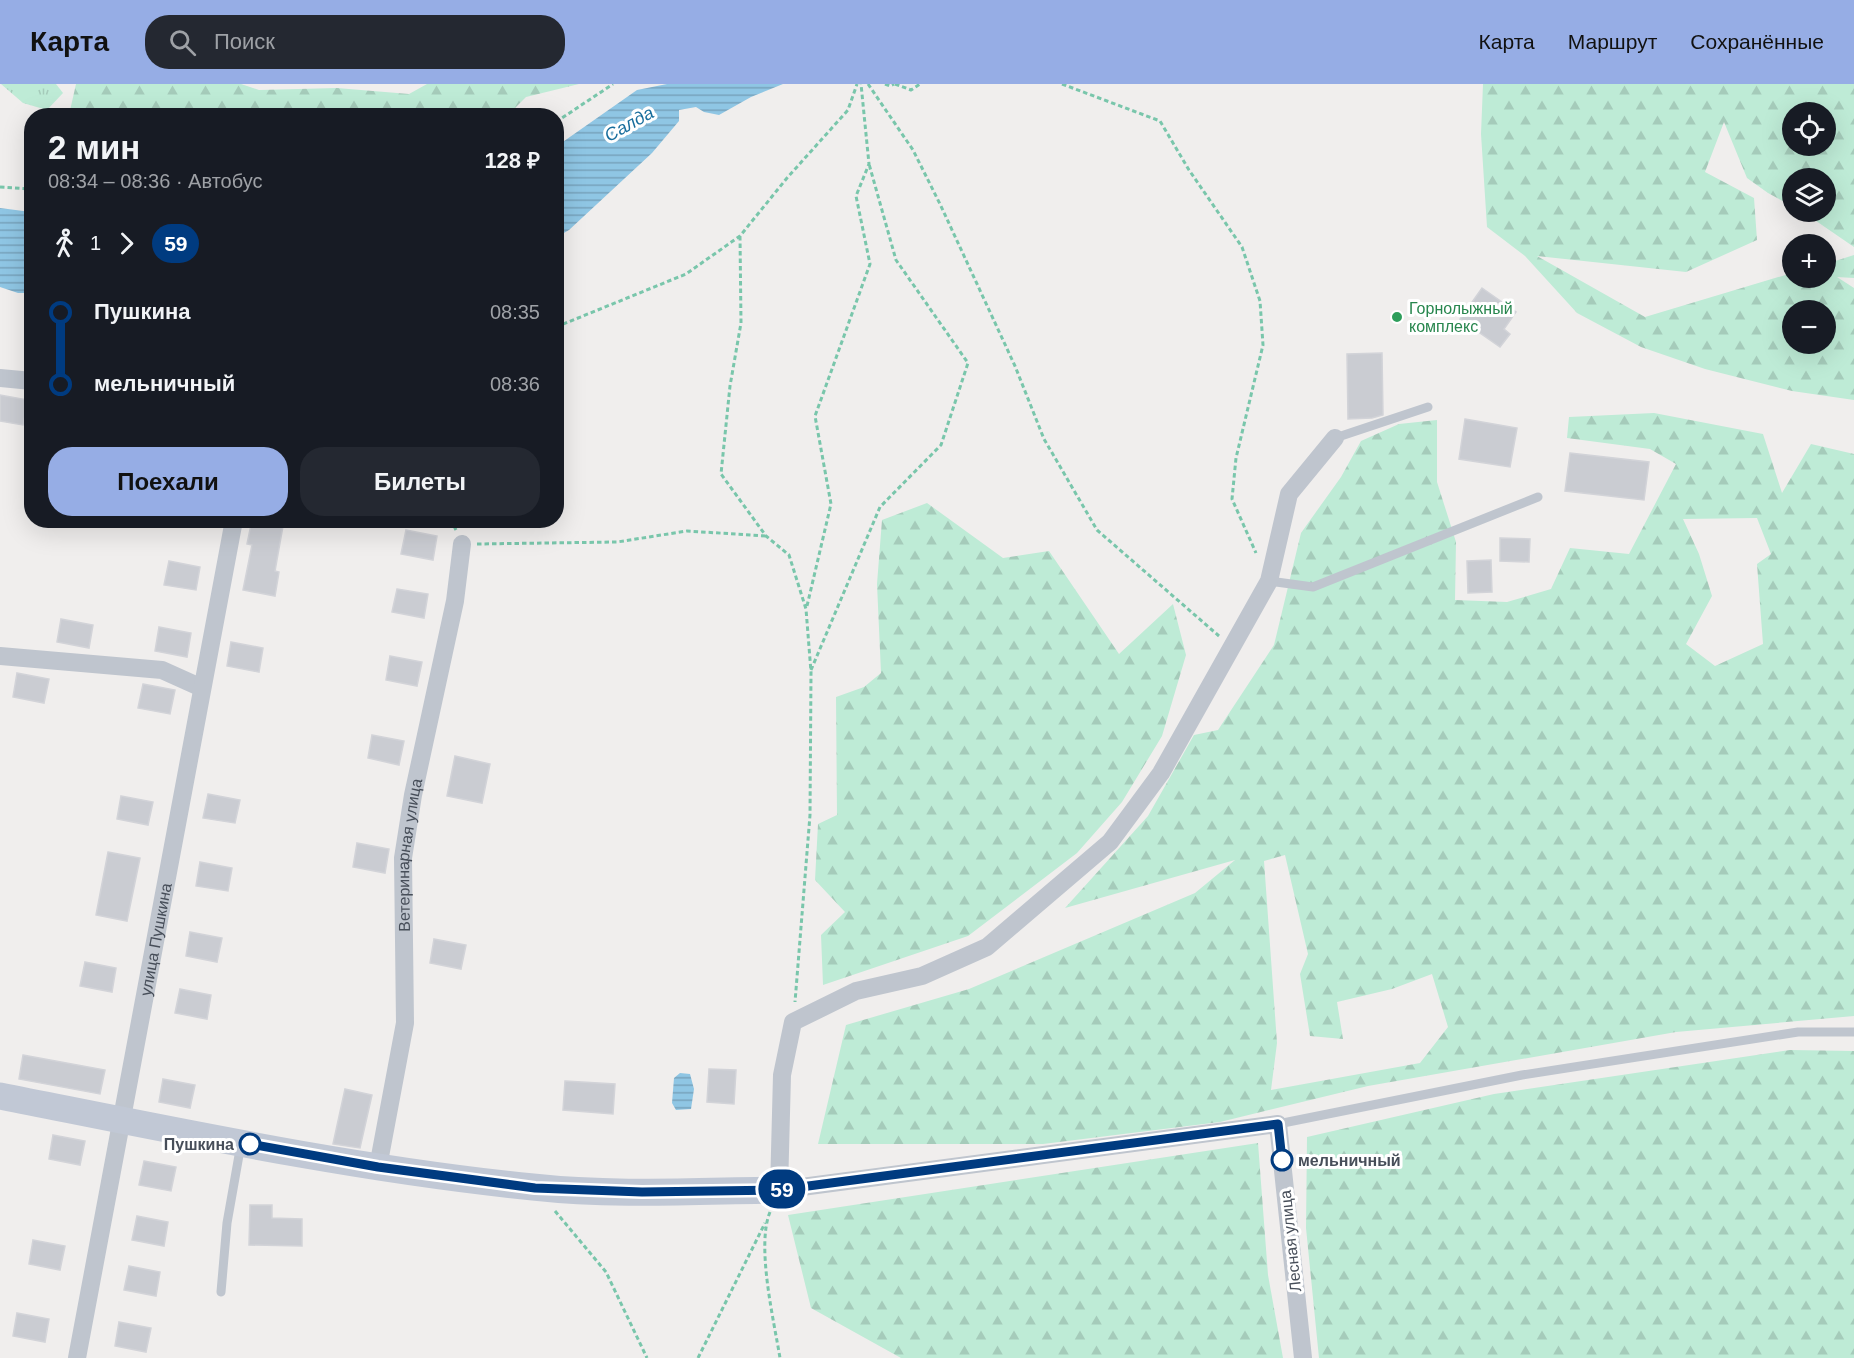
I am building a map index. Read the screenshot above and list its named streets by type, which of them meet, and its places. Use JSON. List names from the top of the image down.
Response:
{
  "streets": {
    "street": ["Ветеринарная улица", "улица Пушкина", "Лесная улица"]
  },
  "water": ["Салда"],
  "places": ["Горнолыжный комплекс", "Пушкина", "мельничный"],
  "lines": ["bus line 59"],
  "page": {
    "header": "Карта",
    "search": "Поиск",
    "nav": ["Карта", "Маршрут", "Сохранённые"],
    "on_map": "59",
    "map_buttons": ["+", "−"],
    "heading": ["2 мин", "08:34 – 08:36 · Автобус", "128 ₽"],
    "legs": ["1", "59"],
    "list": [
      {
        "name": "Пушкина",
        "value": "08:35"
      },
      {
        "name": "мельничный",
        "value": "08:36"
      }
    ],
    "buttons": ["Поехали", "Билеты"]
  }
}
